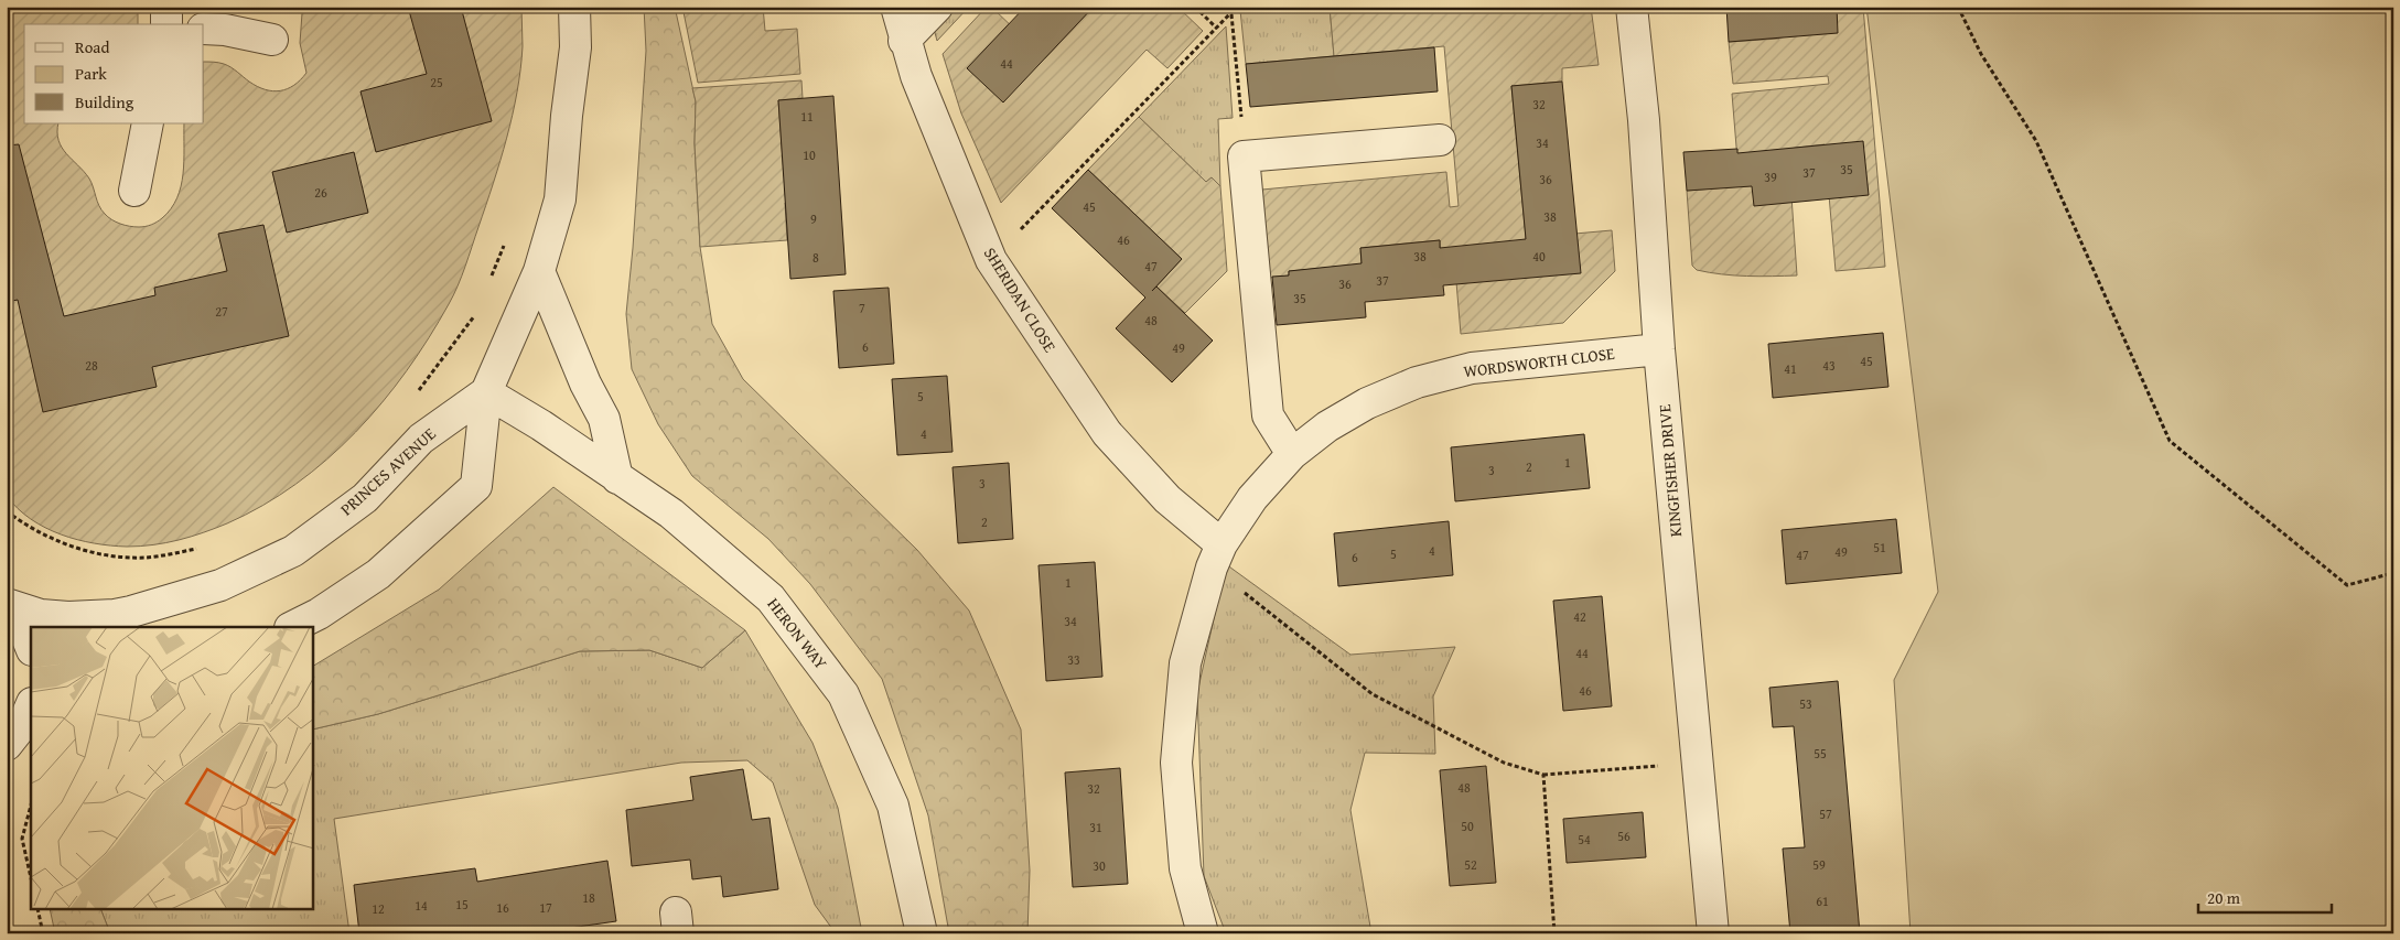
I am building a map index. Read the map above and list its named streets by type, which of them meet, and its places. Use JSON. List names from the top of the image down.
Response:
{
  "streets": {
    "street": [
      "SHERIDAN CLOSE",
      "WORDSWORTH CLOSE",
      "KINGFISHER DRIVE",
      "PRINCES AVENUE",
      "HERON WAY"
    ]
  },
  "crossings": [
    ["SHERIDAN CLOSE", "WORDSWORTH CLOSE"],
    ["WORDSWORTH CLOSE", "KINGFISHER DRIVE"],
    ["PRINCES AVENUE", "HERON WAY"]
  ],
  "house_numbers": [
    "44",
    "25",
    "32",
    "11",
    "34",
    "10",
    "35",
    "37",
    "39",
    "36",
    "26",
    "45",
    "38",
    "9",
    "46",
    "38",
    "40",
    "8",
    "47",
    "37",
    "36",
    "35",
    "7",
    "27",
    "48",
    "6",
    "49",
    "45",
    "28",
    "43",
    "41",
    "5",
    "4",
    "1",
    "2",
    "3",
    "3",
    "2",
    "51",
    "4",
    "49",
    "5",
    "47",
    "6",
    "1",
    "42",
    "34",
    "44",
    "33",
    "46",
    "53",
    "55",
    "48",
    "32",
    "57",
    "50",
    "31",
    "56",
    "54",
    "52",
    "59",
    "30",
    "18",
    "61",
    "15",
    "14",
    "16",
    "17",
    "12"
  ],
  "legend": ["Road", "Park", "Building"],
  "scale_bar": "20 m"
}
